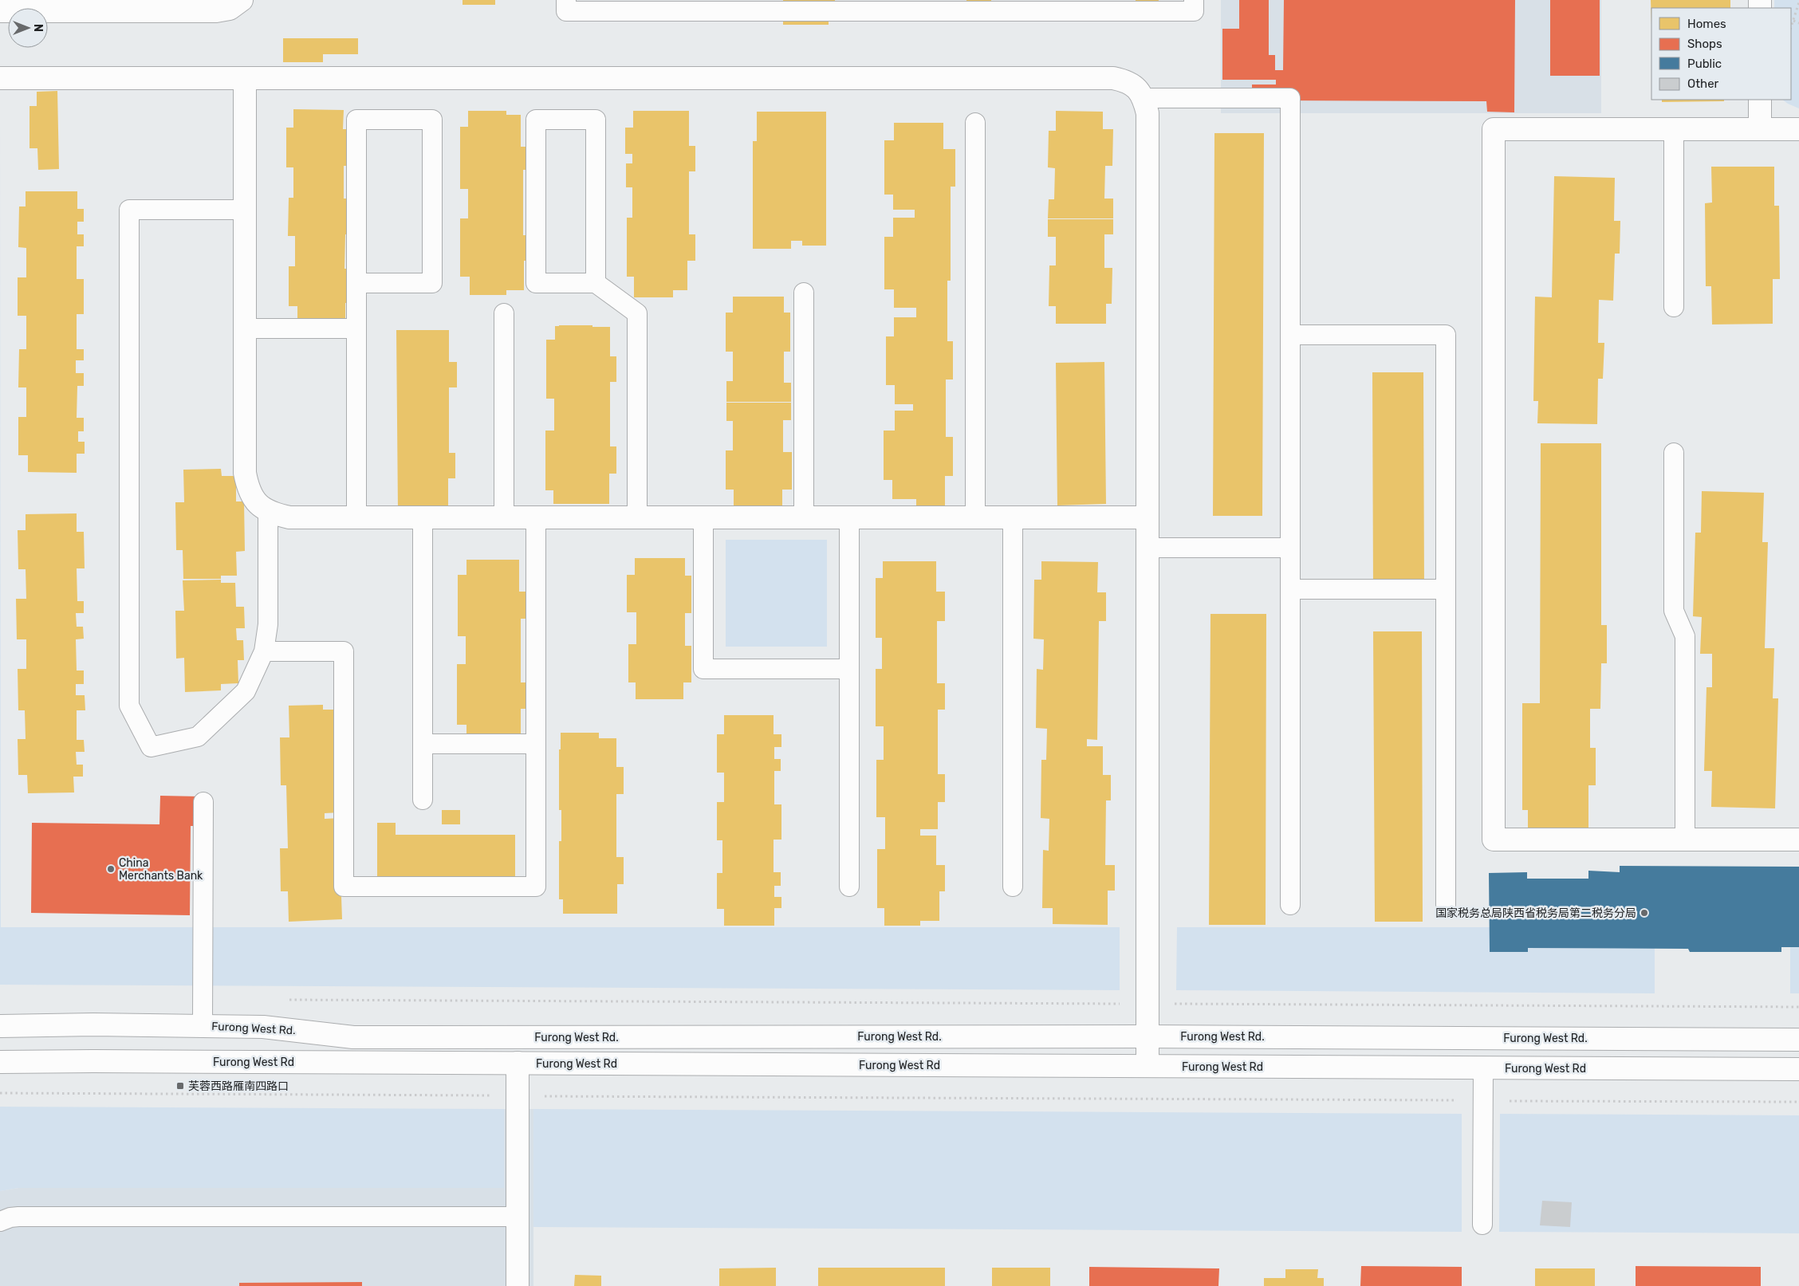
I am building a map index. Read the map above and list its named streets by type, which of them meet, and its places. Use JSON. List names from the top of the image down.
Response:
{
  "streets": {
    "street": ["Furong West Rd.", "Furong West Rd"]
  },
  "places": {
    "other": ["China Merchants Bank", "国家税务总局陕西省税务局第二税务分局"],
    "transit": ["芙蓉西路雁南四路口"]
  },
  "legend": [
    "Homes",
    "Shops",
    "Public",
    "Other"
  ],
  "north": "right"
}
